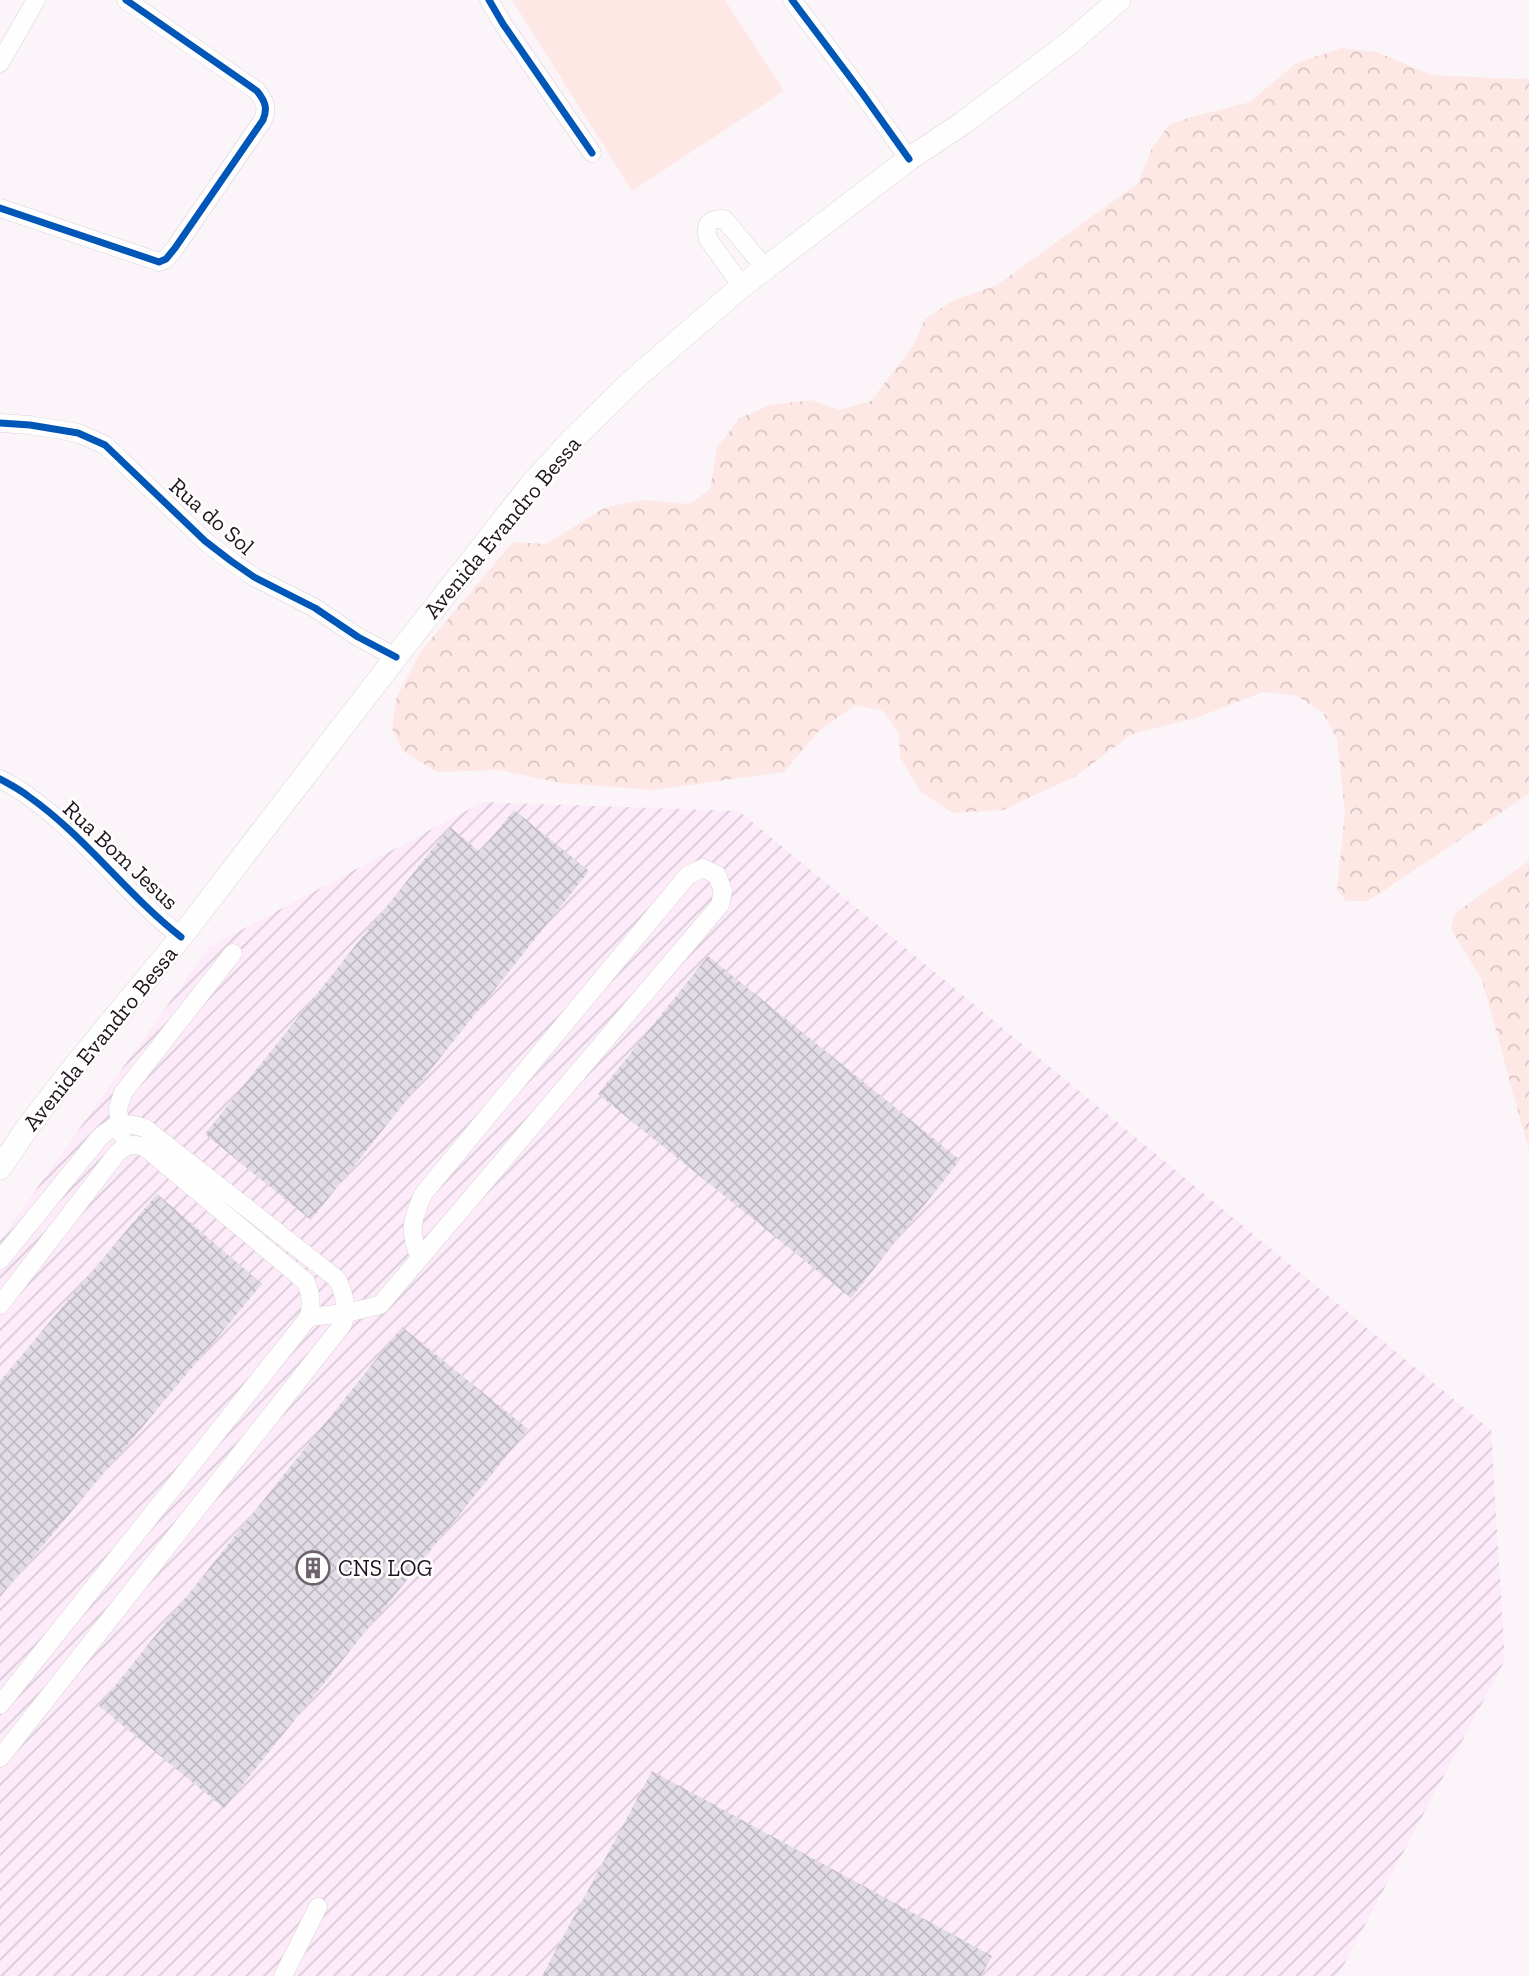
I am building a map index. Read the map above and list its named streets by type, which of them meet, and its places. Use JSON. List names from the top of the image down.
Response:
{
  "streets": {
    "main road": ["Avenida Evandro Bessa"],
    "street": ["Rua do Sol", "Rua Bom Jesus"]
  },
  "crossings": [
    ["Rua do Sol", "Avenida Evandro Bessa"],
    ["Avenida Evandro Bessa", "Rua Bom Jesus"]
  ],
  "places": {
    "building": ["CNS LOG"]
  }
}
